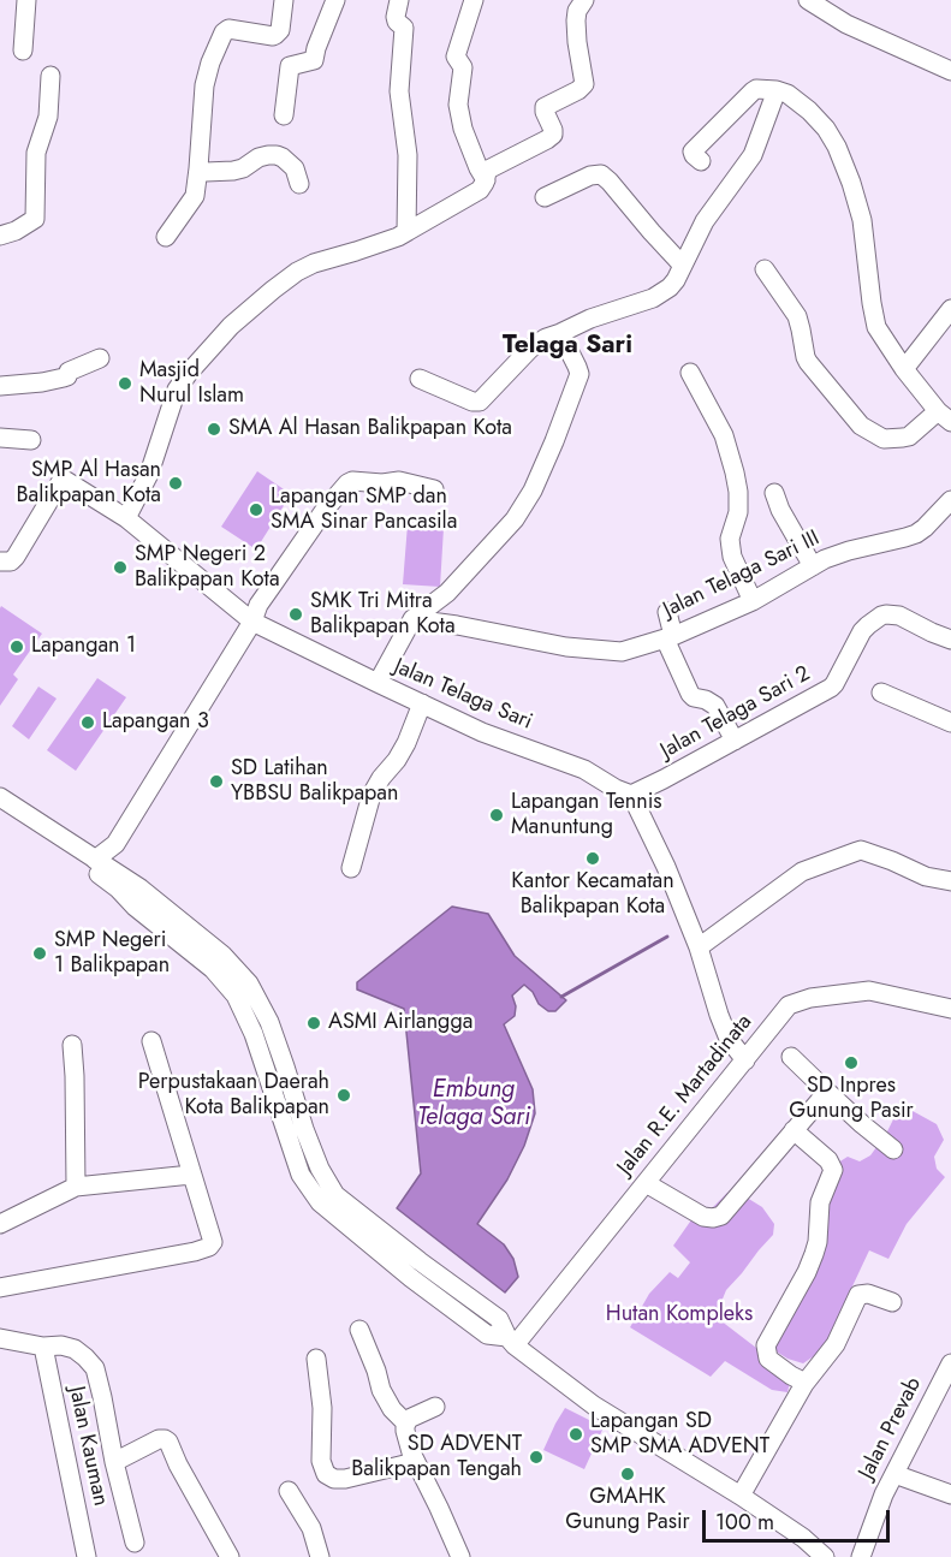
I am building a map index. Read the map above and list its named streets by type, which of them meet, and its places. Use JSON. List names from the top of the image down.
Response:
{
  "streets": {
    "street": [
      "Jalan Telaga Sari III",
      "Jalan Telaga Sari",
      "Jalan Telaga Sari 2",
      "Jalan R.E. Martadinata",
      "Jalan Prevab",
      "Jalan Kauman"
    ]
  },
  "crossings": [
    ["Jalan Telaga Sari", "Jalan Telaga Sari 2"]
  ],
  "districts": ["Telaga Sari"],
  "water": ["Embung Telaga Sari"],
  "parks": ["Hutan Kompleks"],
  "places": [
    "Masjid Nurul Islam",
    "SMA Al Hasan Balikpapan Kota",
    "SMP Al Hasan Balikpapan Kota",
    "Lapangan SMP dan SMA Sinar Pancasila",
    "SMP Negeri 2 Balikpapan Kota",
    "SMK Tri Mitra Balikpapan Kota",
    "Lapangan 1",
    "Lapangan 3",
    "SD Latihan YBBSU Balikpapan",
    "Lapangan Tennis Manuntung",
    "Kantor Kecamatan Balikpapan Kota",
    "SMP Negeri 1 Balikpapan",
    "ASMI Airlangga",
    "SD Inpres Gunung Pasir",
    "Perpustakaan Daerah Kota Balikpapan",
    "Lapangan SD SMP SMA ADVENT",
    "SD ADVENT Balikpapan Tengah",
    "GMAHK Gunung Pasir"
  ],
  "scale_bar": "100 m"
}
